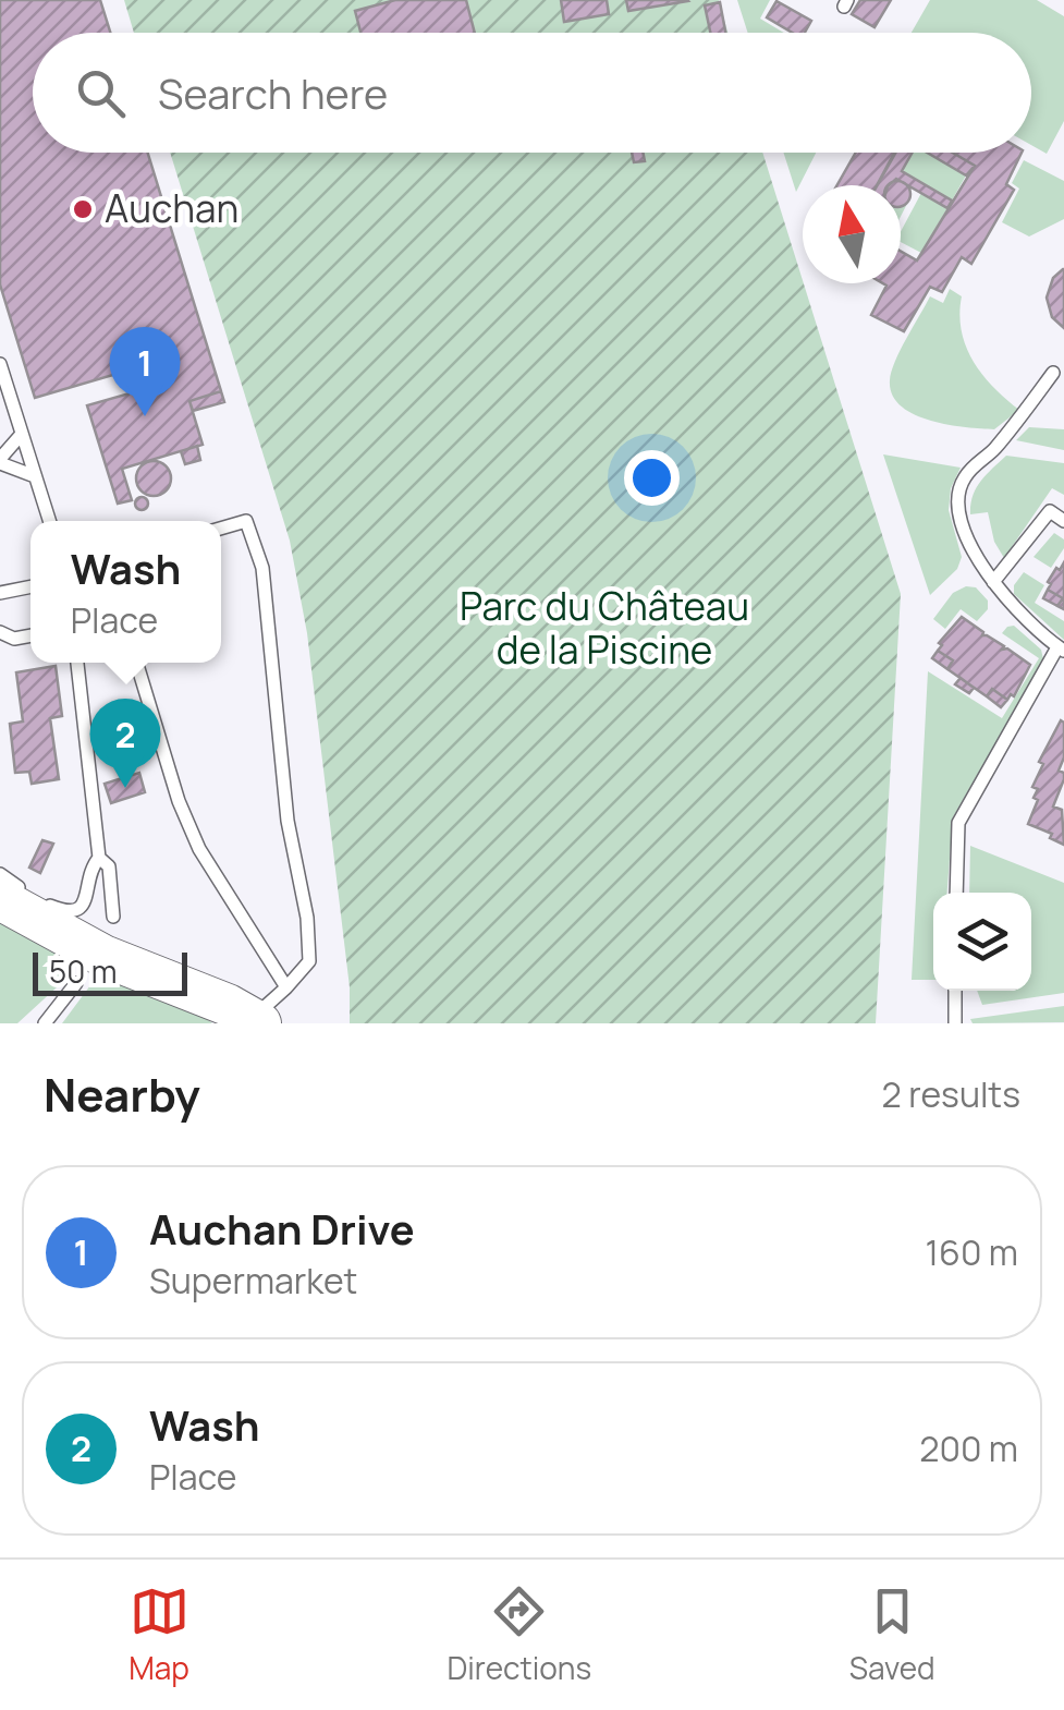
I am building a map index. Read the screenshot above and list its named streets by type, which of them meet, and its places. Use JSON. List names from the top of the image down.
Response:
{
  "parks": ["Parc du Château de la Piscine"],
  "places": ["Auchan"],
  "scale_bar": "50 m",
  "north": "top",
  "page": {
    "search": "Search here",
    "pins": ["1", "2"],
    "popup": ["Wash", "Place"],
    "scale": "50 m",
    "heading": ["Nearby", "2 results"],
    "list": [
      {
        "mark": "1",
        "name": "Auchan Drive",
        "note": "Supermarket",
        "value": "160 m"
      },
      {
        "mark": "2",
        "name": "Wash",
        "note": "Place",
        "value": "200 m"
      }
    ],
    "nav": ["Map", "Directions", "Saved"]
  }
}
